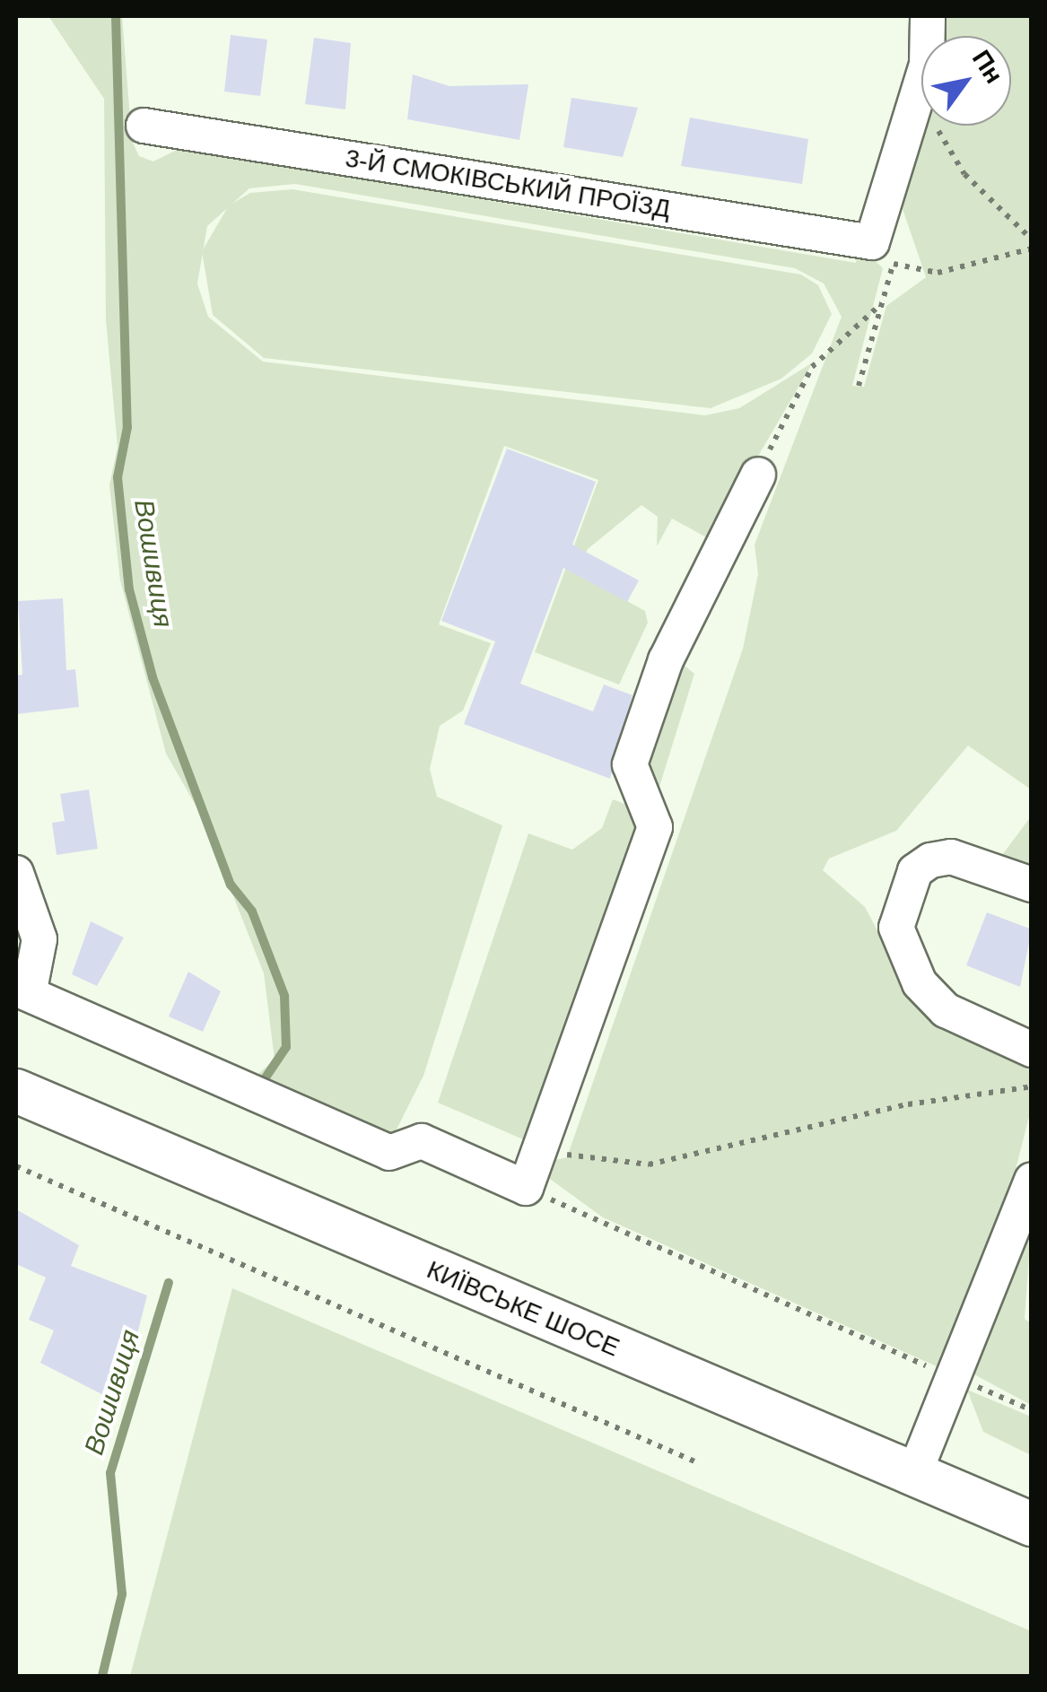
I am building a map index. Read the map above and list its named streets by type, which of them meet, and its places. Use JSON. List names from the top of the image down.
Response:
{
  "streets": {
    "main road": ["КИЇВСЬКЕ ШОСЕ"],
    "street": ["3-Й СМОКІВСЬКИЙ ПРОЇЗД"]
  },
  "water": ["Вошивиця"],
  "north": "top right"
}
